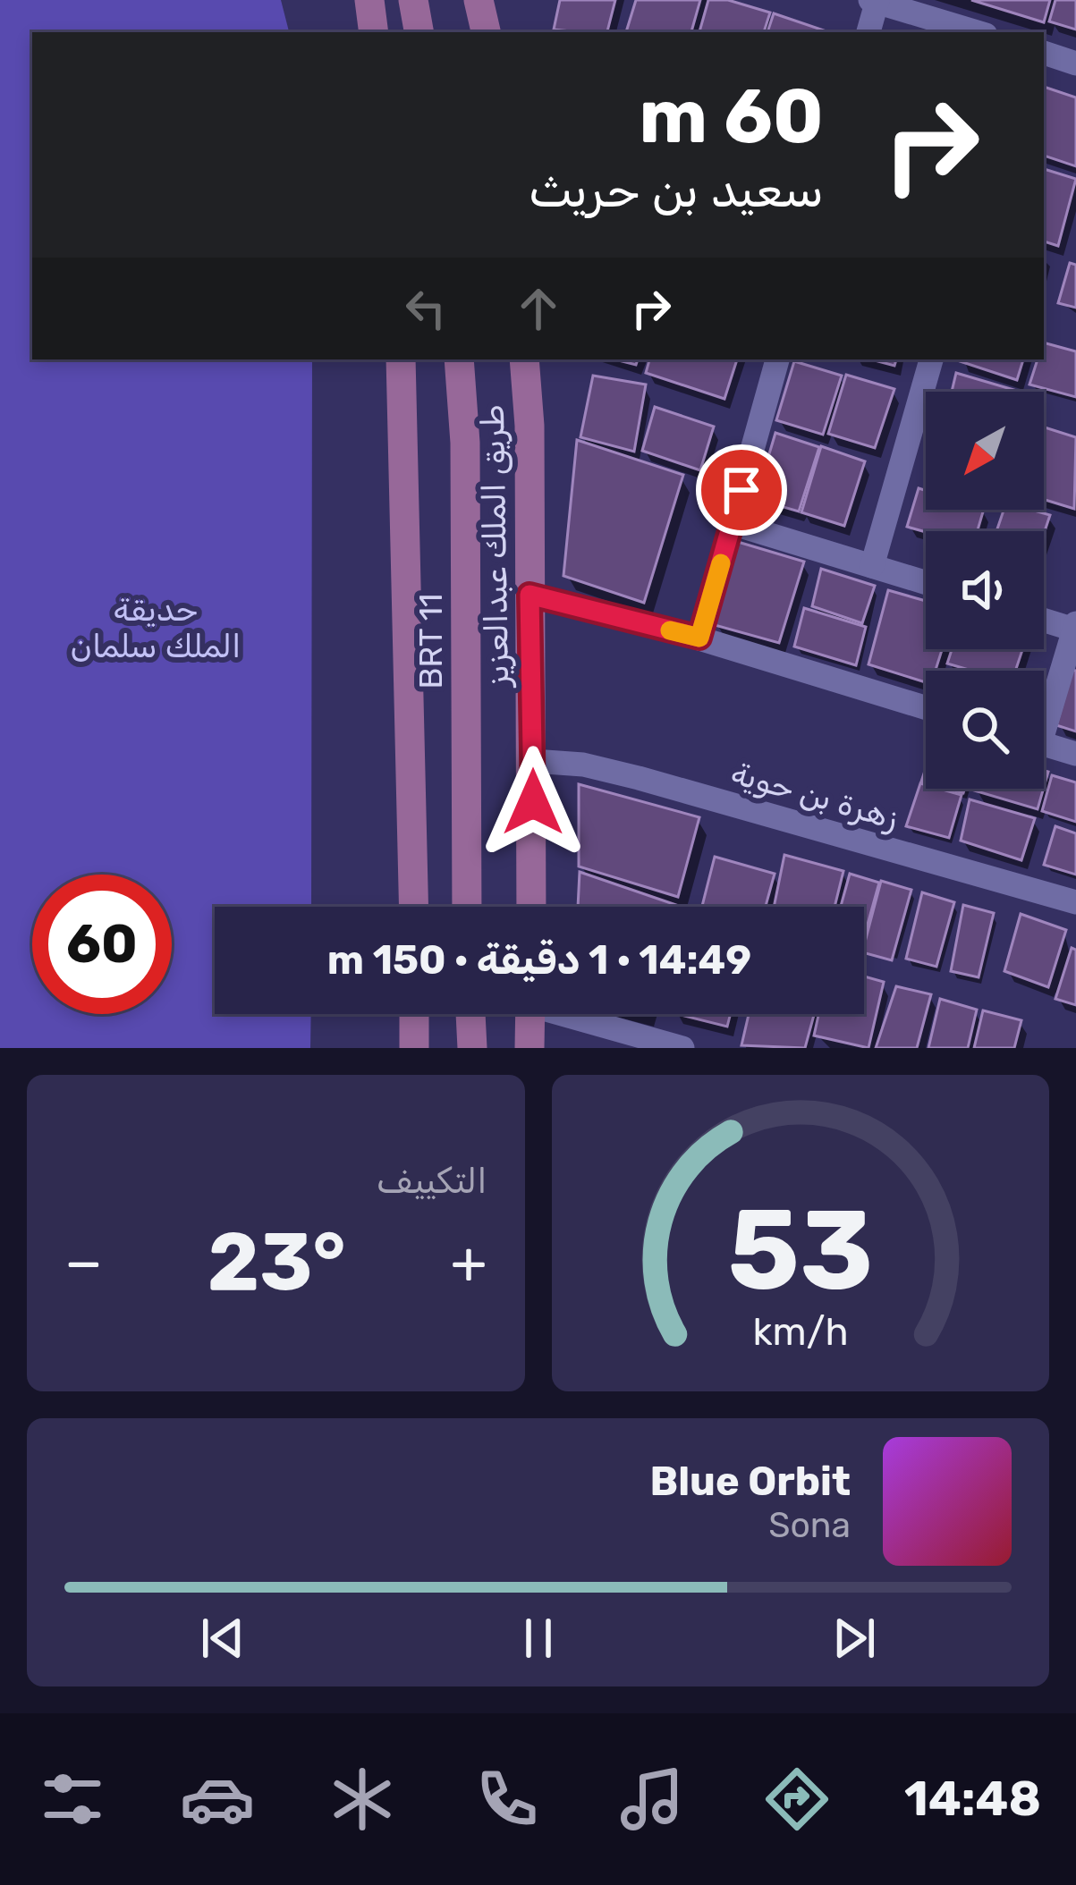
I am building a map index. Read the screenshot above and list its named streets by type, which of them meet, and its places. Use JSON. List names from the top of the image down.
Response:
{
  "streets": {
    "main road": ["طريق الملك عبدالعزيز", "BRT 11"],
    "street": ["زهرة بن حوية"]
  },
  "crossings": [
    ["طريق الملك عبدالعزيز", "زهرة بن حوية"]
  ],
  "parks": ["حديقة الملك سلمان"],
  "north": "bottom left",
  "page": {
    "turn": ["60 m", "سعيد بن حريث"],
    "limit": "60",
    "trip": "14:49 · 1 دقيقة · 150 m",
    "tile": "التكييف",
    "heat": ["−", "23°", "+"],
    "song": ["Blue Orbit", "Sona"],
    "tabs": "14:48",
    "gauge": ["53", "km/h"]
  }
}
